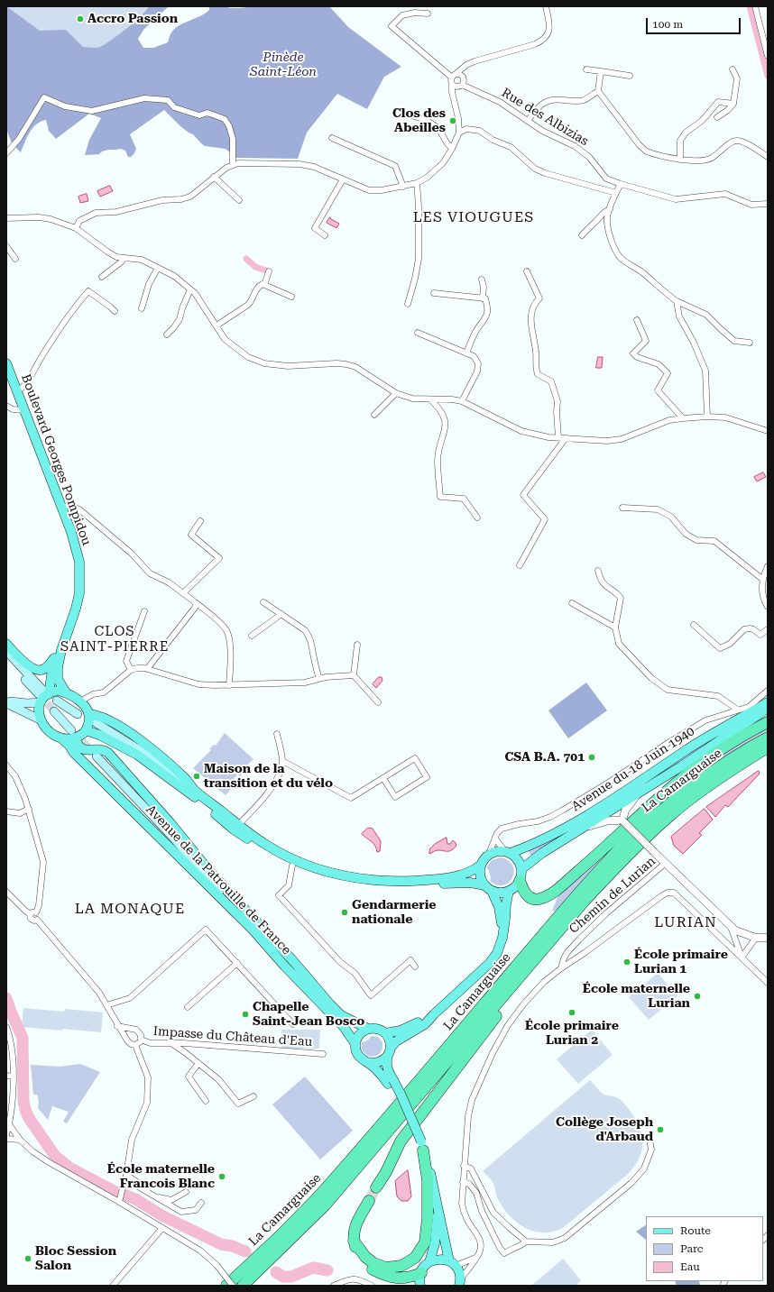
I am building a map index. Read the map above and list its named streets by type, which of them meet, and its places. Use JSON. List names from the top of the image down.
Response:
{
  "streets": {
    "highway": ["La Camarguaise"],
    "main road": ["Boulevard Georges Pompidou", "Avenue du 18 Juin 1940", "Avenue de la Patrouille de France"],
    "street": ["Rue des Albizias", "Chemin de Lurian", "Impasse du Château d'Eau"]
  },
  "crossings": [
    ["Boulevard Georges Pompidou", "Avenue de la Patrouille de France"]
  ],
  "districts": [
    "LES VIOUGUES",
    "CLOS SAINT-PIERRE",
    "LA MONAQUE",
    "LURIAN"
  ],
  "parks": ["Pinède Saint-Léon"],
  "places": [
    "Accro Passion",
    "Clos des Abeilles",
    "CSA B.A. 701",
    "Maison de la transition et du vélo",
    "Gendarmerie nationale",
    "École primaire Lurian 1",
    "École maternelle Lurian",
    "École primaire Lurian 2",
    "Chapelle Saint-Jean Bosco",
    "Collège Joseph d'Arbaud",
    "École maternelle Francois Blanc",
    "Bloc Session Salon"
  ],
  "legend": ["Route", "Parc", "Eau"],
  "scale_bar": "100 m"
}
